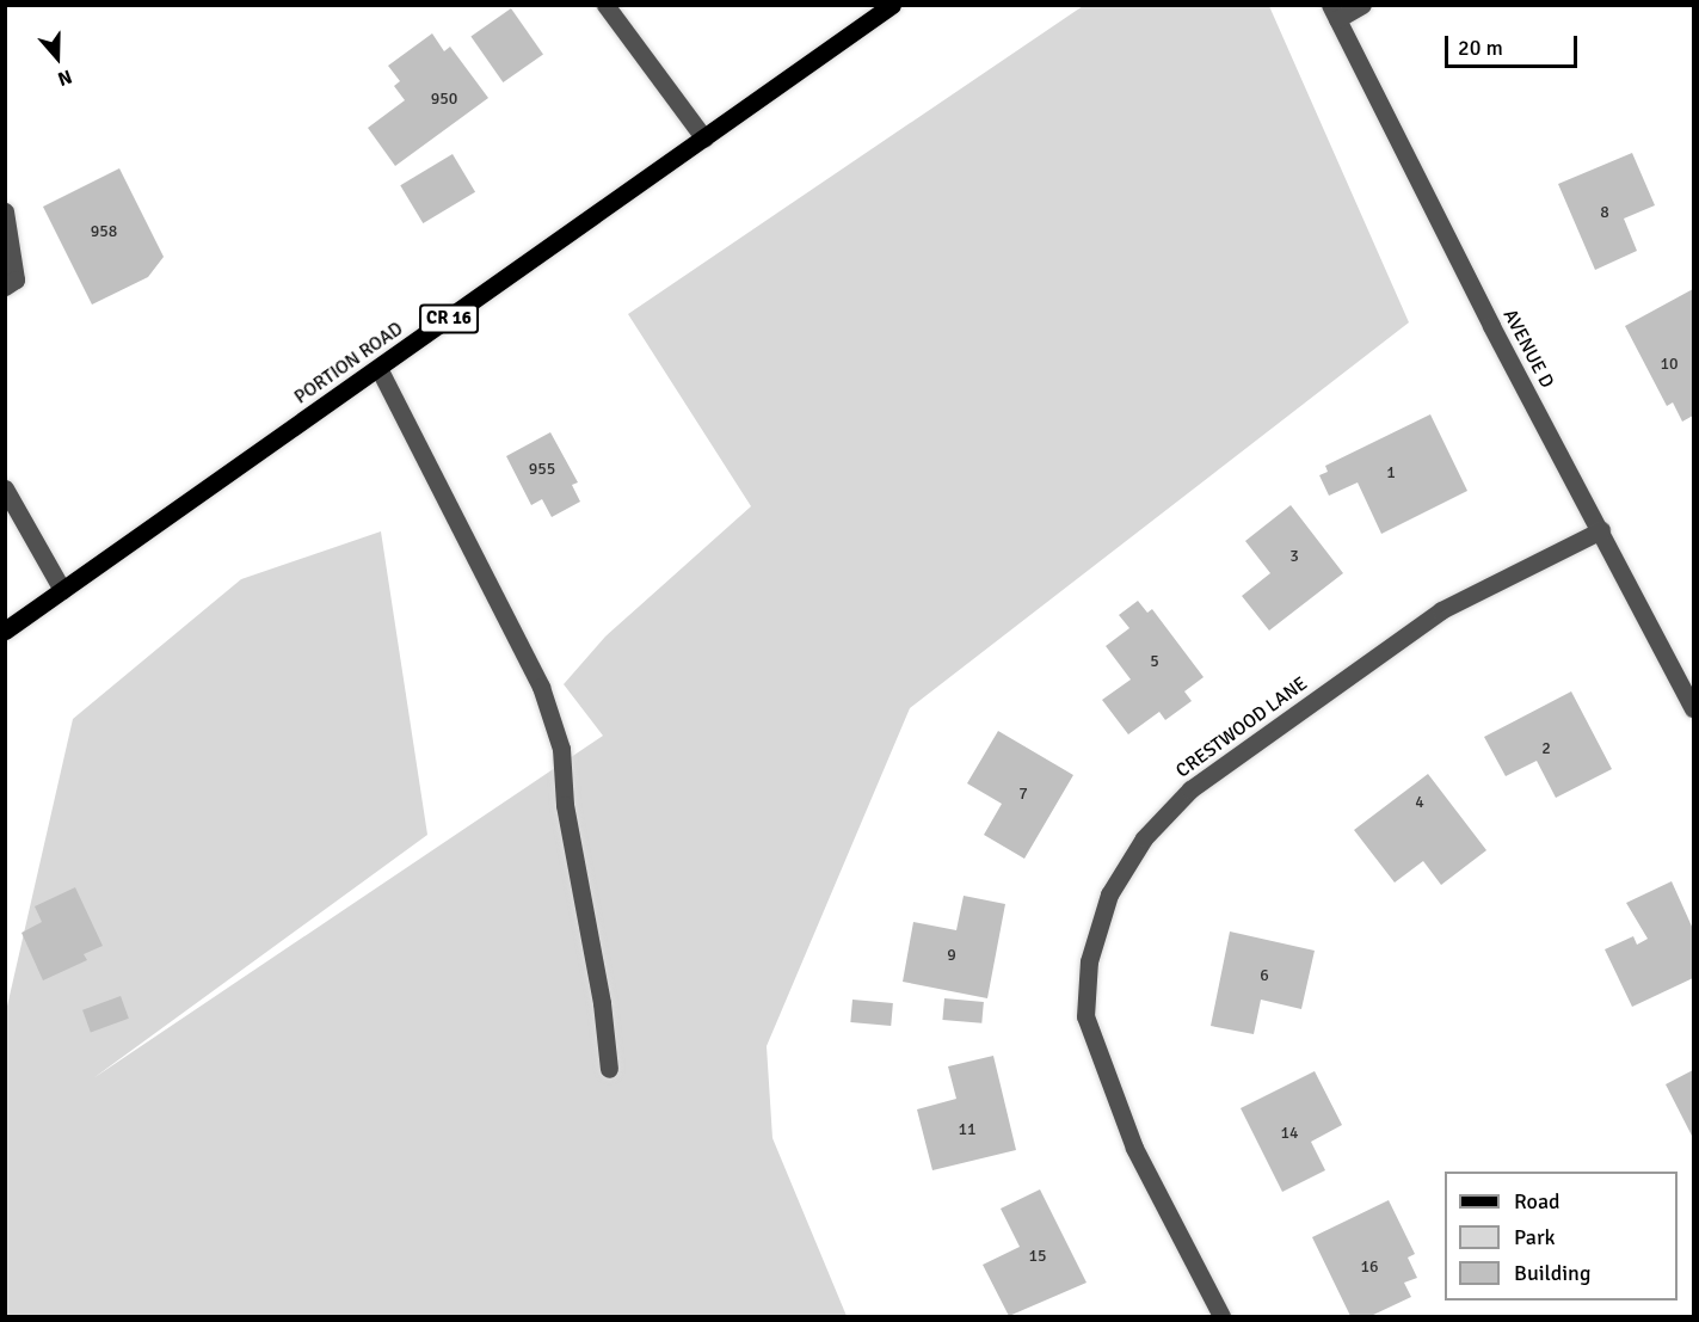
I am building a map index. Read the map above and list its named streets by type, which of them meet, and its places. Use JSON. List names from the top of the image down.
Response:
{
  "streets": {
    "main road": ["CR 16", "PORTION ROAD"],
    "street": ["AVENUE D", "CRESTWOOD LANE"]
  },
  "crossings": [
    ["AVENUE D", "CRESTWOOD LANE"]
  ],
  "house_numbers": [
    "950",
    "8",
    "958",
    "10",
    "955",
    "1",
    "3",
    "5",
    "2",
    "7",
    "4",
    "9",
    "6",
    "11",
    "14",
    "15",
    "16"
  ],
  "legend": ["Road", "Park", "Building"],
  "scale_bar": "20 m",
  "north": "bottom"
}
